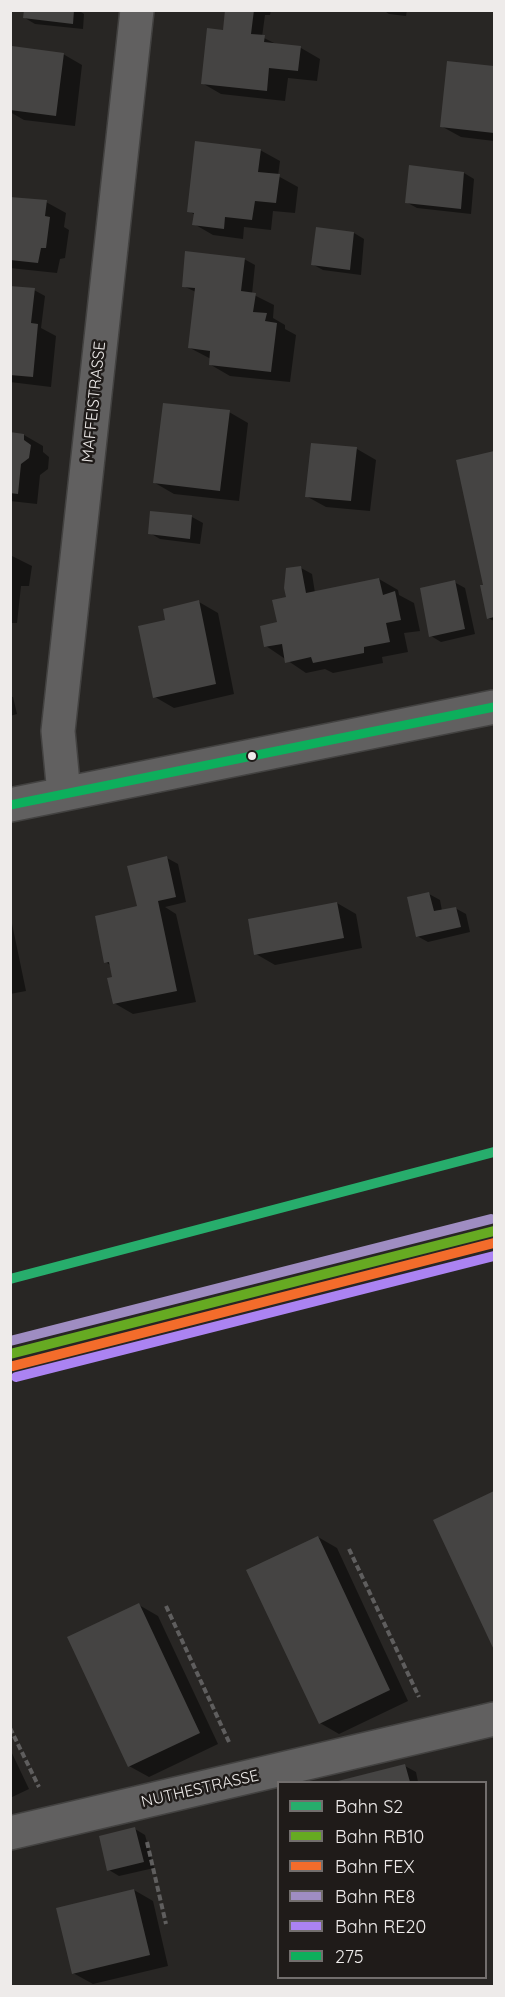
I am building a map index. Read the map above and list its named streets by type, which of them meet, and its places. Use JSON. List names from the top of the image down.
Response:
{
  "streets": {
    "street": ["MAFFEISTRASSE", "NUTHESTRASSE"]
  },
  "lines": [
    "transit line 275",
    "rail line S2",
    "rail line RE8",
    "rail line RB10",
    "rail line FEX",
    "rail line RE20"
  ],
  "legend": [
    "Bahn S2",
    "Bahn RB10",
    "Bahn FEX",
    "Bahn RE8",
    "Bahn RE20",
    "275"
  ]
}
